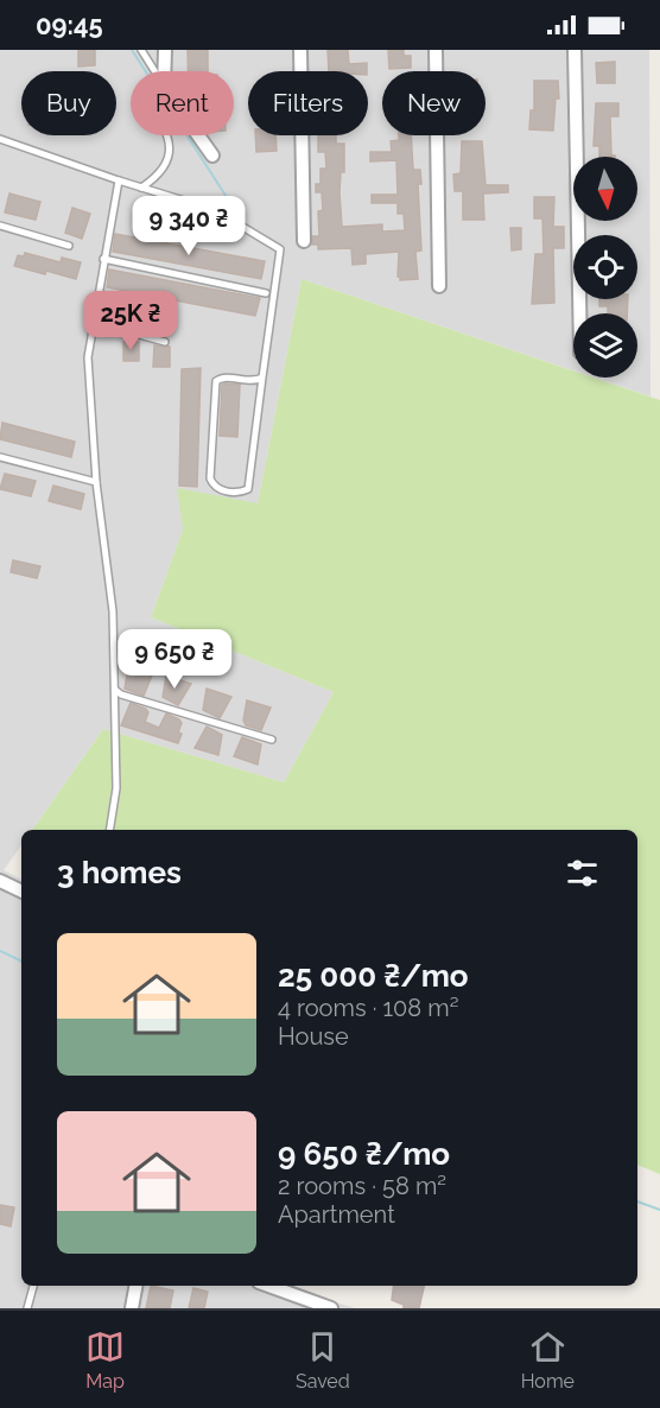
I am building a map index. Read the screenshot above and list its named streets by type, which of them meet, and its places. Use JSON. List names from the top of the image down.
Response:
{
  "north": "bottom",
  "page": {
    "status": "09:45",
    "chip": [
      "Buy",
      "Rent",
      "Filters",
      "New"
    ],
    "price": ["9 340 ₴", "25K ₴", "9 650 ₴"],
    "heading": "3 homes",
    "list": [
      {
        "name": "25 000 ₴/mo",
        "note": "4 rooms · 108 m² · House"
      },
      {
        "name": "9 650 ₴/mo",
        "note": "2 rooms · 58 m² · Apartment"
      }
    ],
    "tabs": ["Map", "Saved", "Home"]
  }
}
